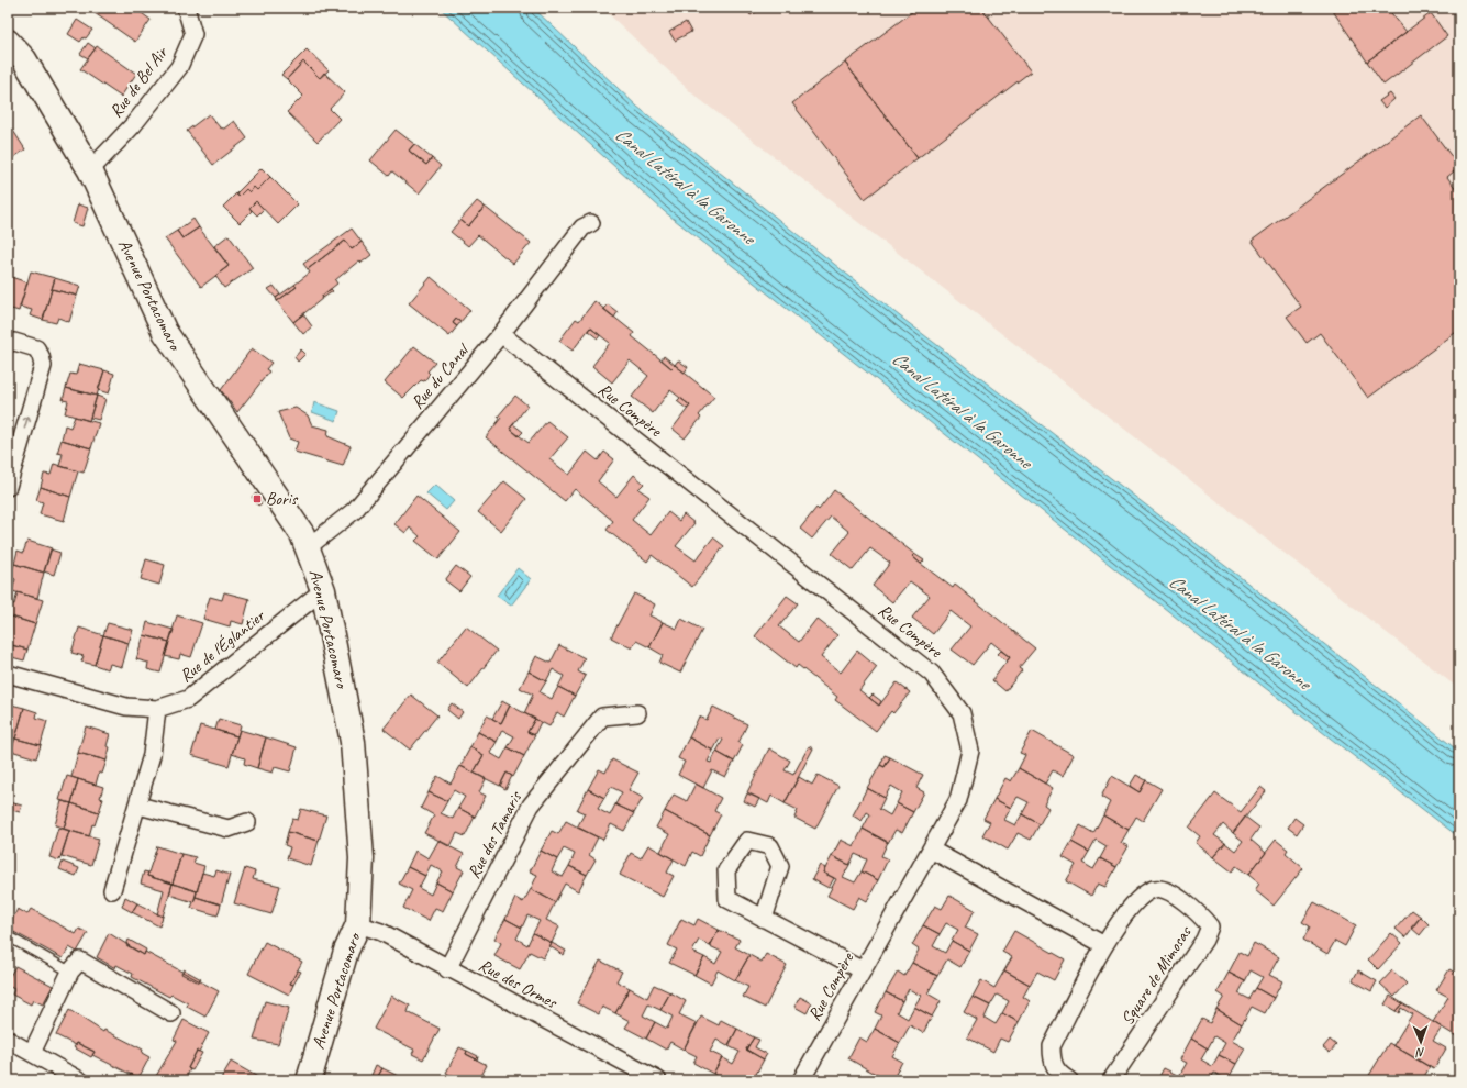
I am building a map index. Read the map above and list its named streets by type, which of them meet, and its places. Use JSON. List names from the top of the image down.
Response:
{
  "streets": {
    "street": [
      "Rue de Bel Air",
      "Avenue Portacomaro",
      "Rue du Canal",
      "Rue Compère",
      "Rue de l'Églantier",
      "Rue des Tamaris",
      "Square de Mimosas",
      "Rue des Ormes"
    ]
  },
  "crossings": [
    ["Rue de Bel Air", "Avenue Portacomaro"],
    ["Avenue Portacomaro", "Rue du Canal"],
    ["Avenue Portacomaro", "Rue de l'Églantier"],
    ["Avenue Portacomaro", "Rue des Ormes"],
    ["Rue du Canal", "Rue Compère"],
    ["Rue des Tamaris", "Rue des Ormes"]
  ],
  "water": ["Canal Latéral à la Garonne"],
  "places": {
    "transit": ["Boris"]
  },
  "north": "bottom"
}
